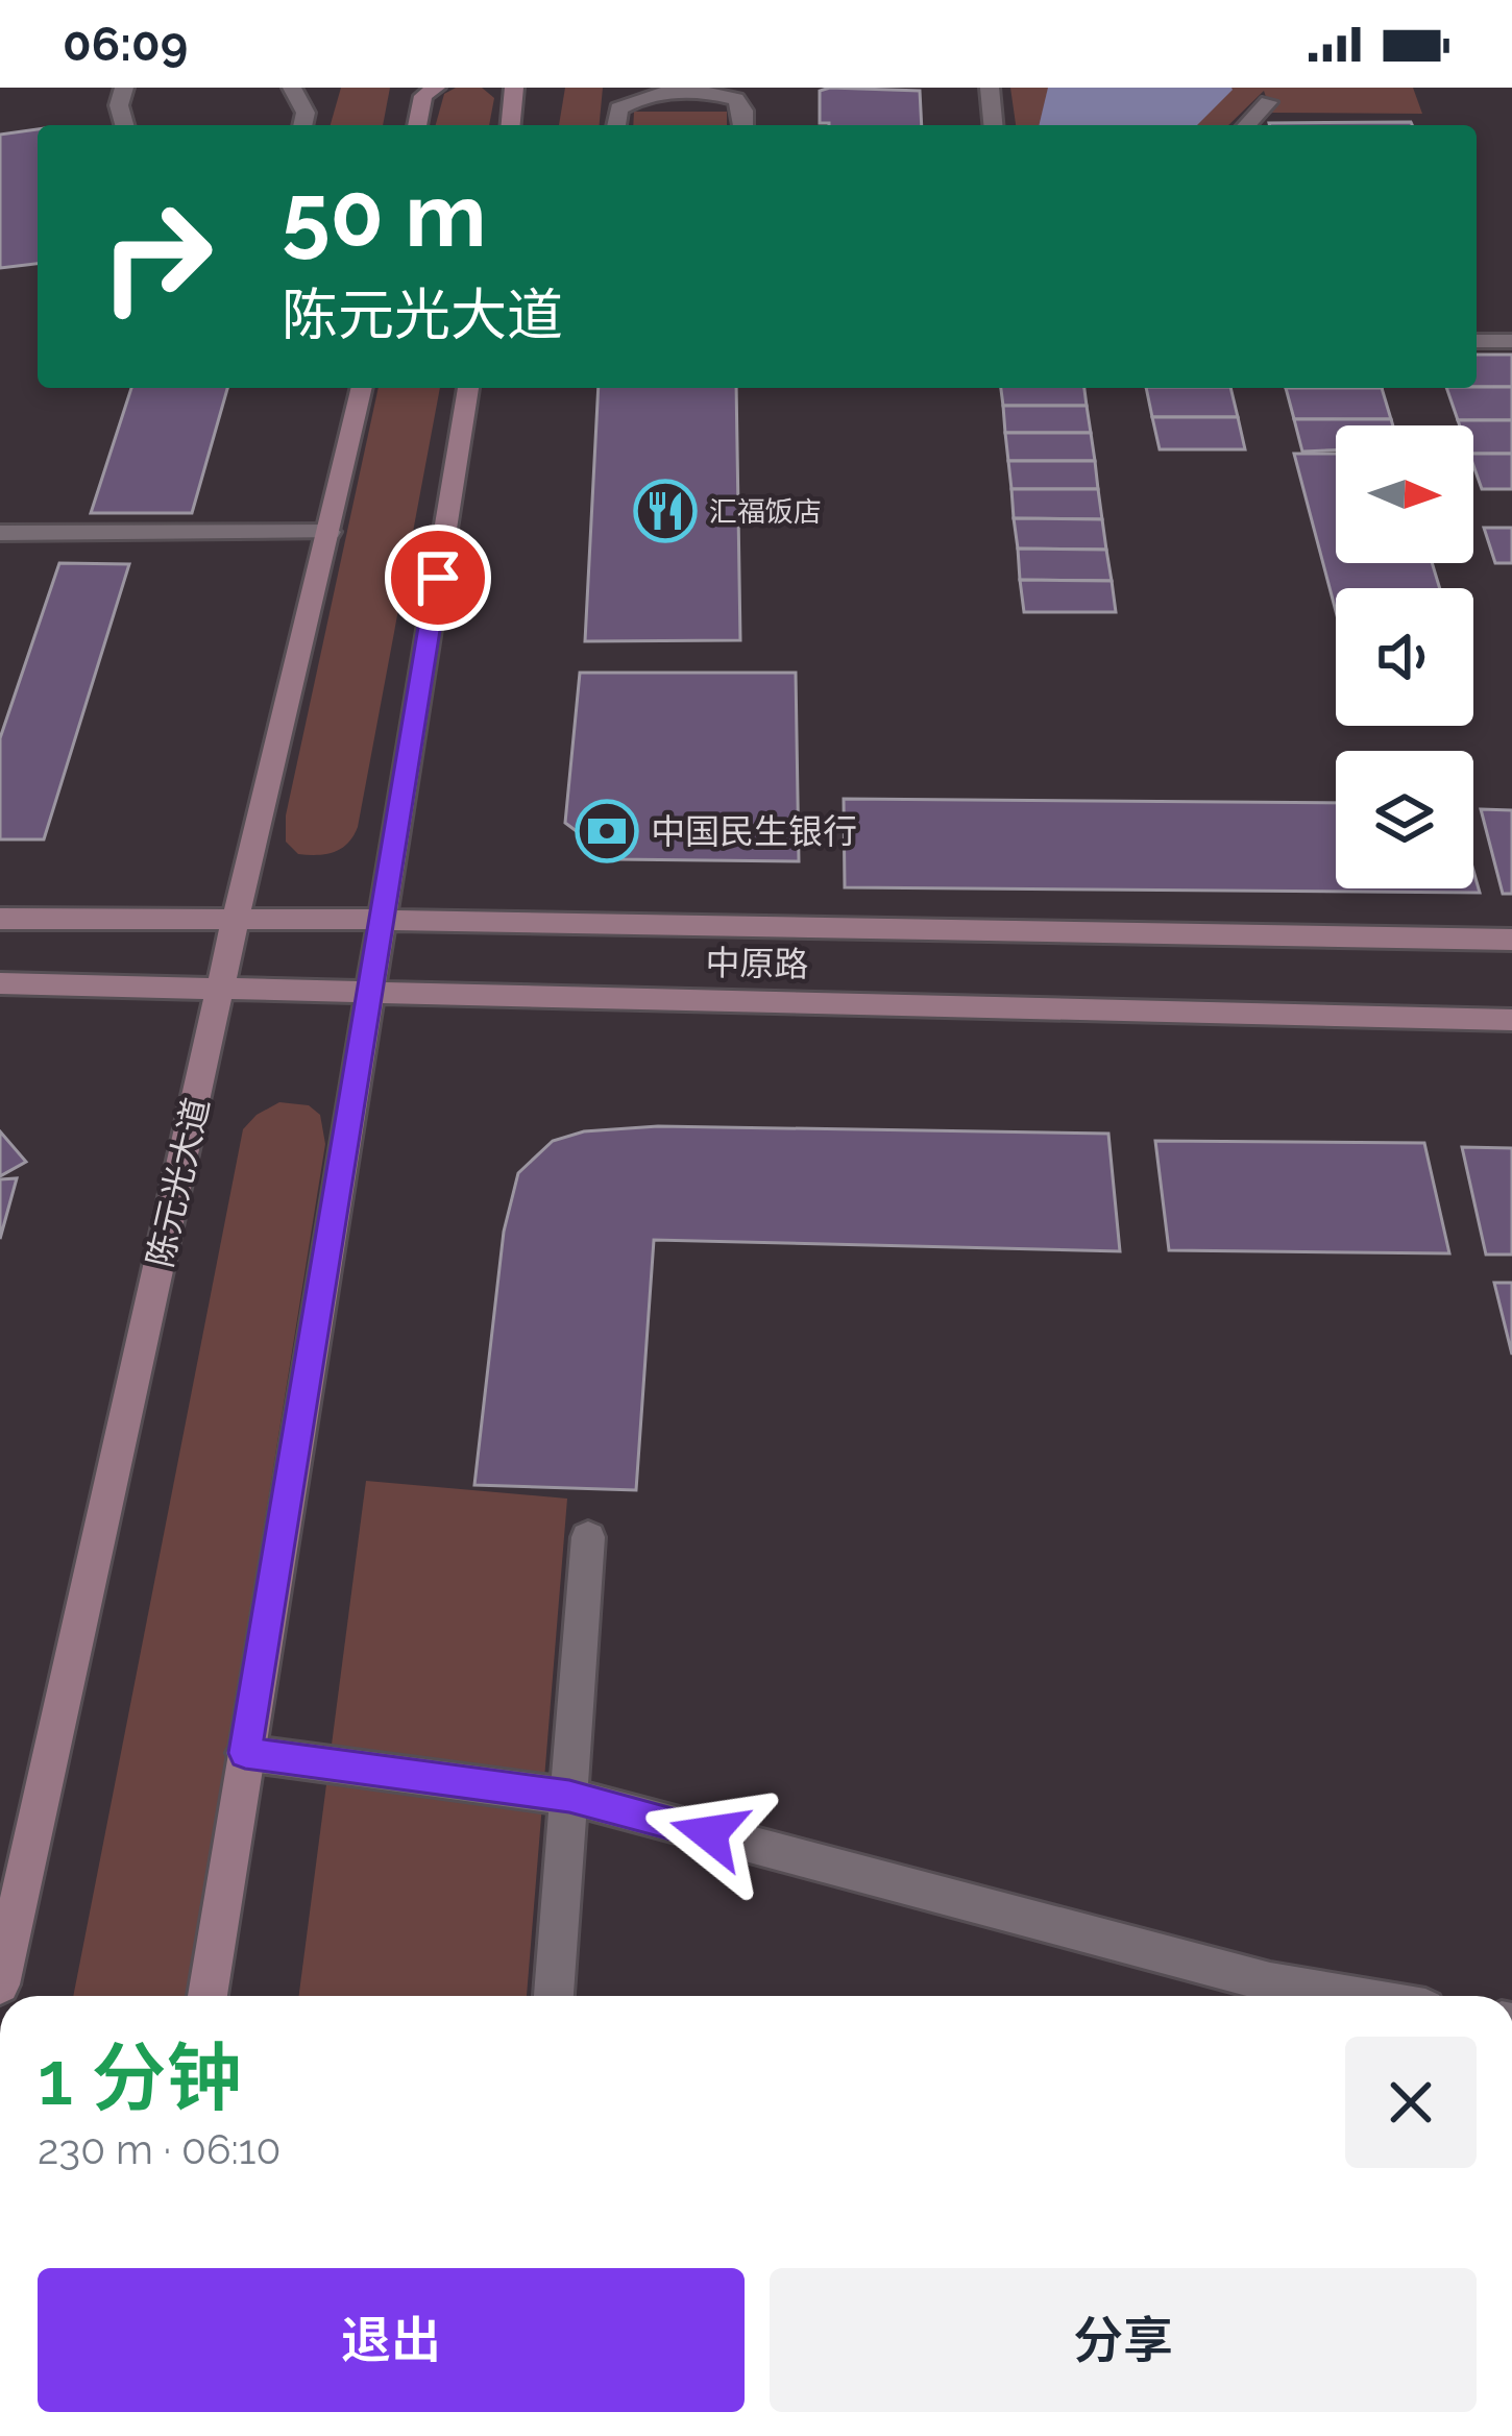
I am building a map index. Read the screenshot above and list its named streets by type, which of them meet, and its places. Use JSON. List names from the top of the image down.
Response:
{
  "streets": {
    "main road": ["中原路", "陈元光大道"]
  },
  "crossings": [
    ["中原路", "陈元光大道"]
  ],
  "places": {
    "restaurant": ["汇福饭店"],
    "bank": ["中国民生银行"]
  },
  "north": "right",
  "page": {
    "status": "06:09",
    "turn": ["50 m", "陈元光大道"],
    "heading": ["1 分钟", "230 m · 06:10"],
    "buttons": ["退出", "分享"]
  }
}
